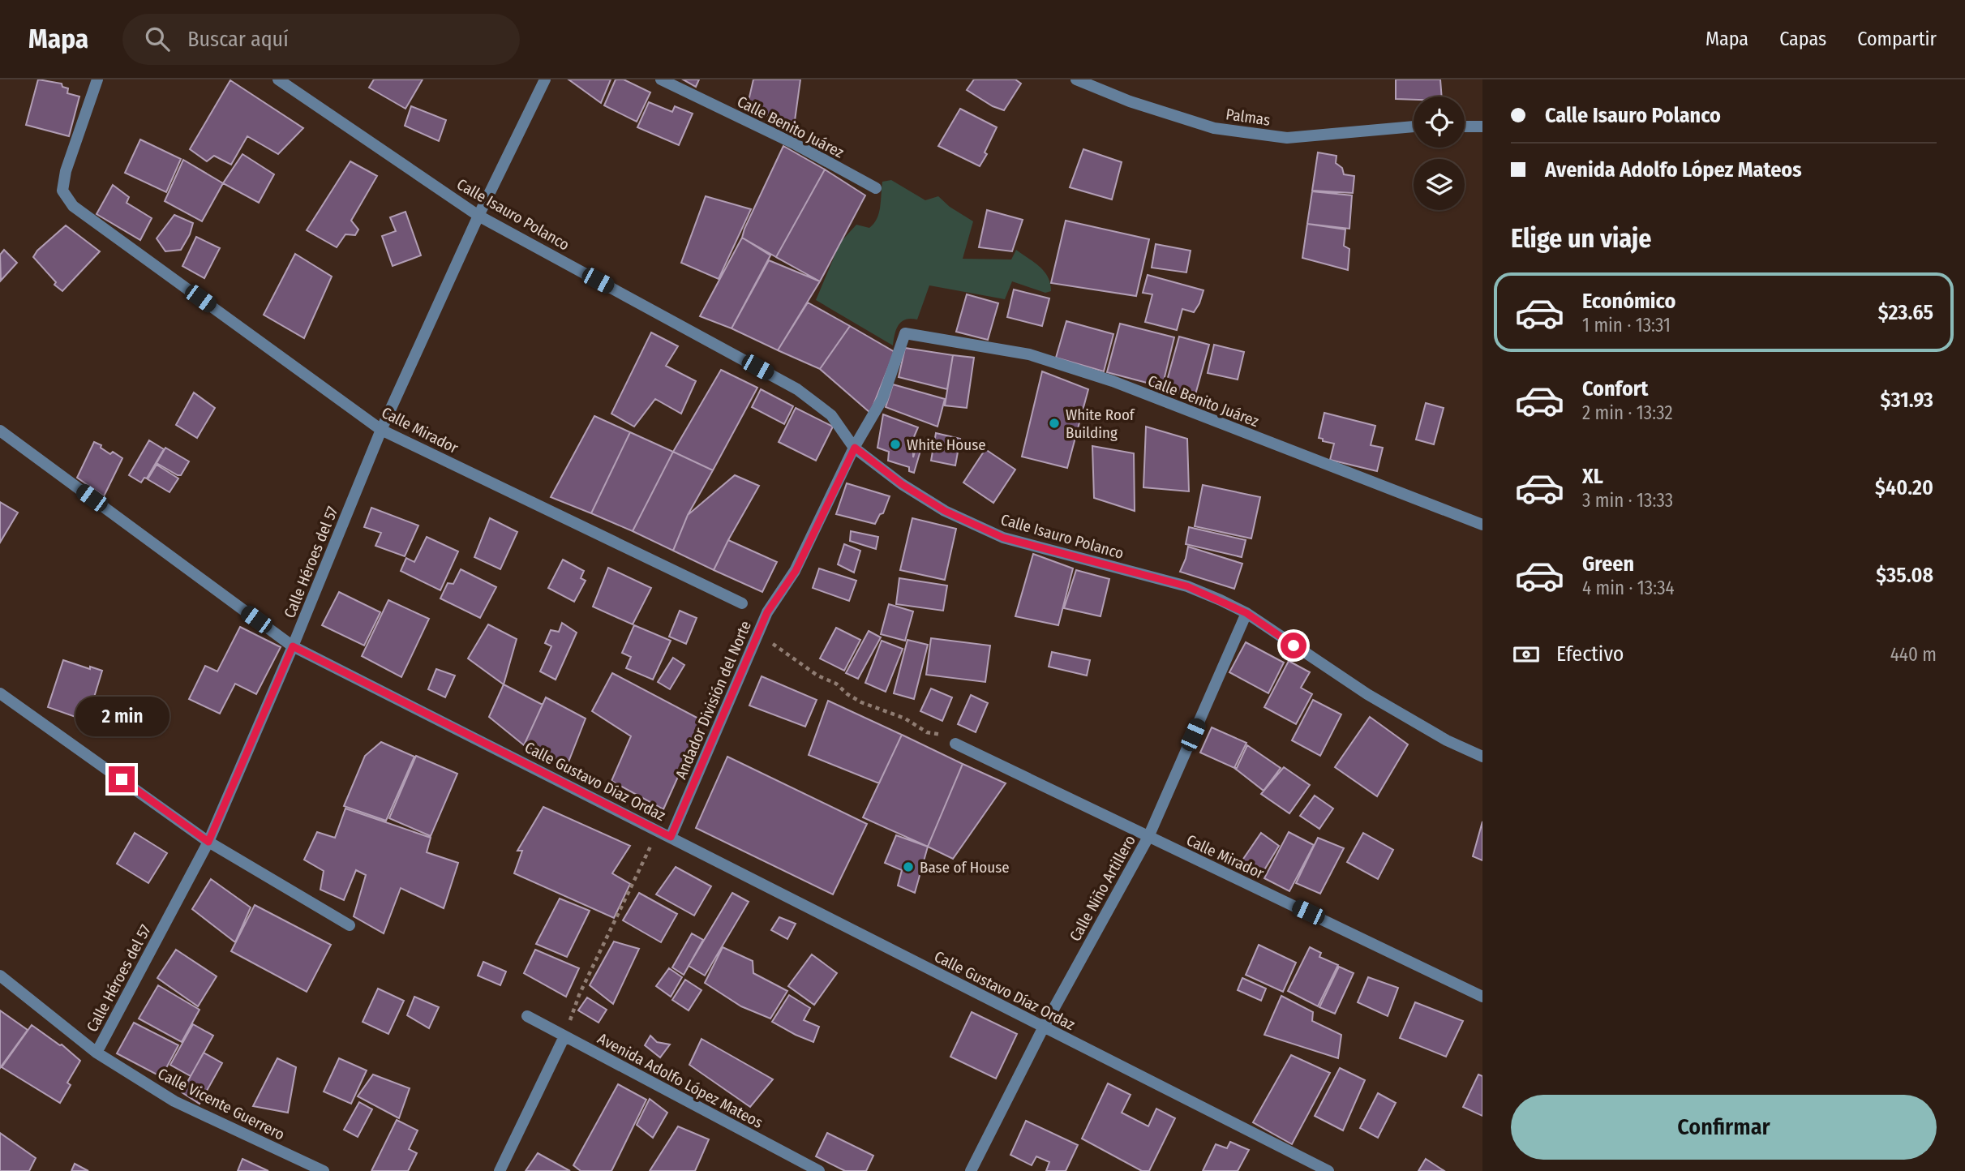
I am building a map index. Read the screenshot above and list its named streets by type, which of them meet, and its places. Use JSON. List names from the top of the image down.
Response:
{
  "streets": {
    "street": [
      "Palmas",
      "Calle Benito Juárez",
      "Calle Isauro Polanco",
      "Calle Mirador",
      "Calle Héroes del 57",
      "Andador División del Norte",
      "Calle Gustavo Díaz Ordaz",
      "Calle Niño Artillero",
      "Avenida Adolfo López Mateos",
      "Calle Vicente Guerrero"
    ]
  },
  "crossings": [
    ["Calle Benito Juárez", "Andador División del Norte"],
    ["Calle Isauro Polanco", "Calle Héroes del 57"],
    ["Calle Isauro Polanco", "Andador División del Norte"],
    ["Calle Isauro Polanco", "Calle Niño Artillero"],
    ["Calle Mirador", "Calle Héroes del 57"],
    ["Calle Mirador", "Calle Niño Artillero"],
    ["Calle Héroes del 57", "Calle Gustavo Díaz Ordaz"],
    ["Calle Héroes del 57", "Calle Vicente Guerrero"],
    ["Andador División del Norte", "Calle Gustavo Díaz Ordaz"],
    ["Calle Gustavo Díaz Ordaz", "Calle Niño Artillero"]
  ],
  "places": ["White Roof Building", "White House", "Base of House"],
  "page": {
    "header": "Mapa",
    "search": "Buscar aquí",
    "nav": ["Mapa", "Capas", "Compartir"],
    "banner": ["Calle Isauro Polanco", "Avenida Adolfo López Mateos"],
    "heading": "Elige un viaje",
    "list": [
      {
        "name": "Económico",
        "note": "1 min · 13:31",
        "value": "$23.65"
      },
      {
        "name": "Confort",
        "note": "2 min · 13:32",
        "value": "$31.93"
      },
      {
        "name": "XL",
        "note": "3 min · 13:33",
        "value": "$40.20"
      },
      {
        "name": "Green",
        "note": "4 min · 13:34",
        "value": "$35.08"
      }
    ],
    "pay": ["Efectivo", "440 m"],
    "bubble": "2 min",
    "buttons": "Confirmar"
  }
}
